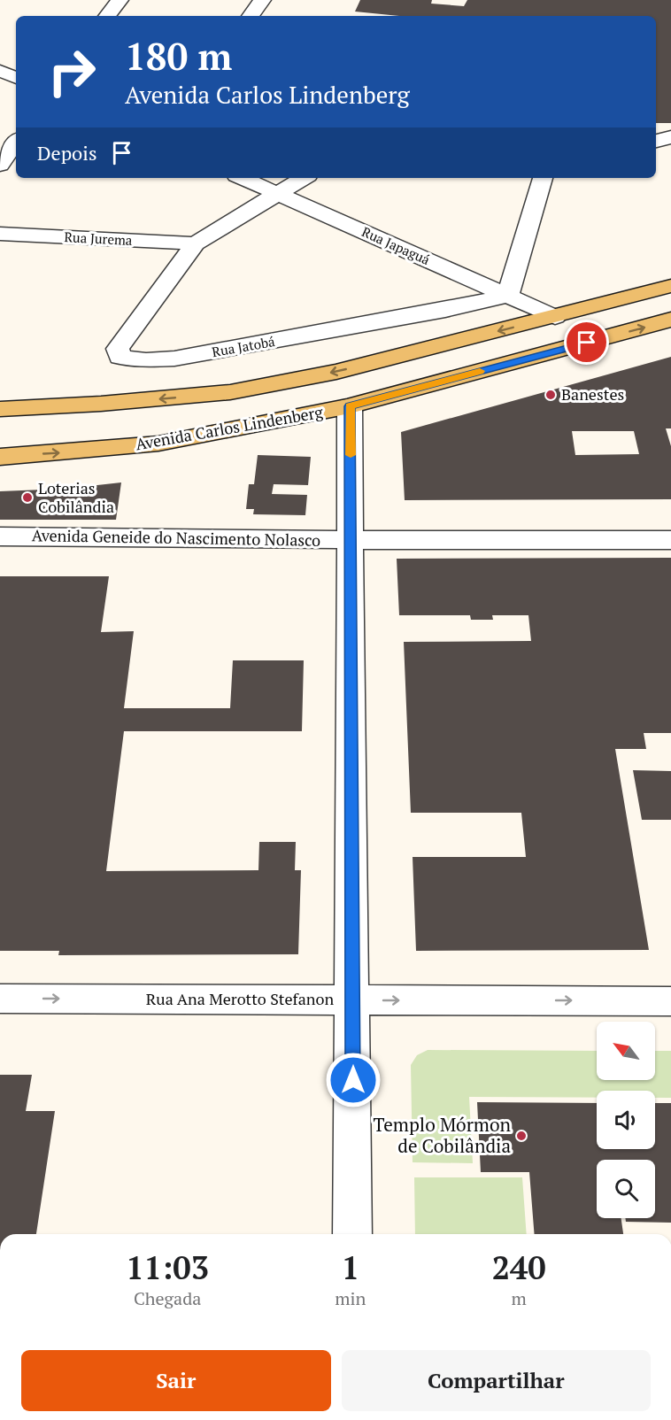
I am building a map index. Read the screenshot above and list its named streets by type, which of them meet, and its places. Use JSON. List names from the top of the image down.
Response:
{
  "streets": {
    "main road": ["Avenida Carlos Lindenberg"],
    "street": [
      "Rua Jurema",
      "Rua Japaguá",
      "Rua Jatobá",
      "Avenida Geneide do Nascimento Nolasco",
      "Rua Ana Merotto Stefanon"
    ]
  },
  "crossings": [
    ["Rua Jurema", "Rua Jatobá"],
    ["Rua Japaguá", "Rua Jatobá"]
  ],
  "one_way": ["Rua Ana Merotto Stefanon"],
  "places": ["Banestes", "Loterias Cobilândia", "Templo Mórmon de Cobilândia"],
  "north": "top left",
  "page": {
    "turn": ["180 m", "Avenida Carlos Lindenberg"],
    "then": "Depois",
    "eta": [
      "11:03",
      "Chegada",
      "1",
      "min",
      "240",
      "m"
    ],
    "buttons": ["Sair", "Compartilhar"]
  }
}
